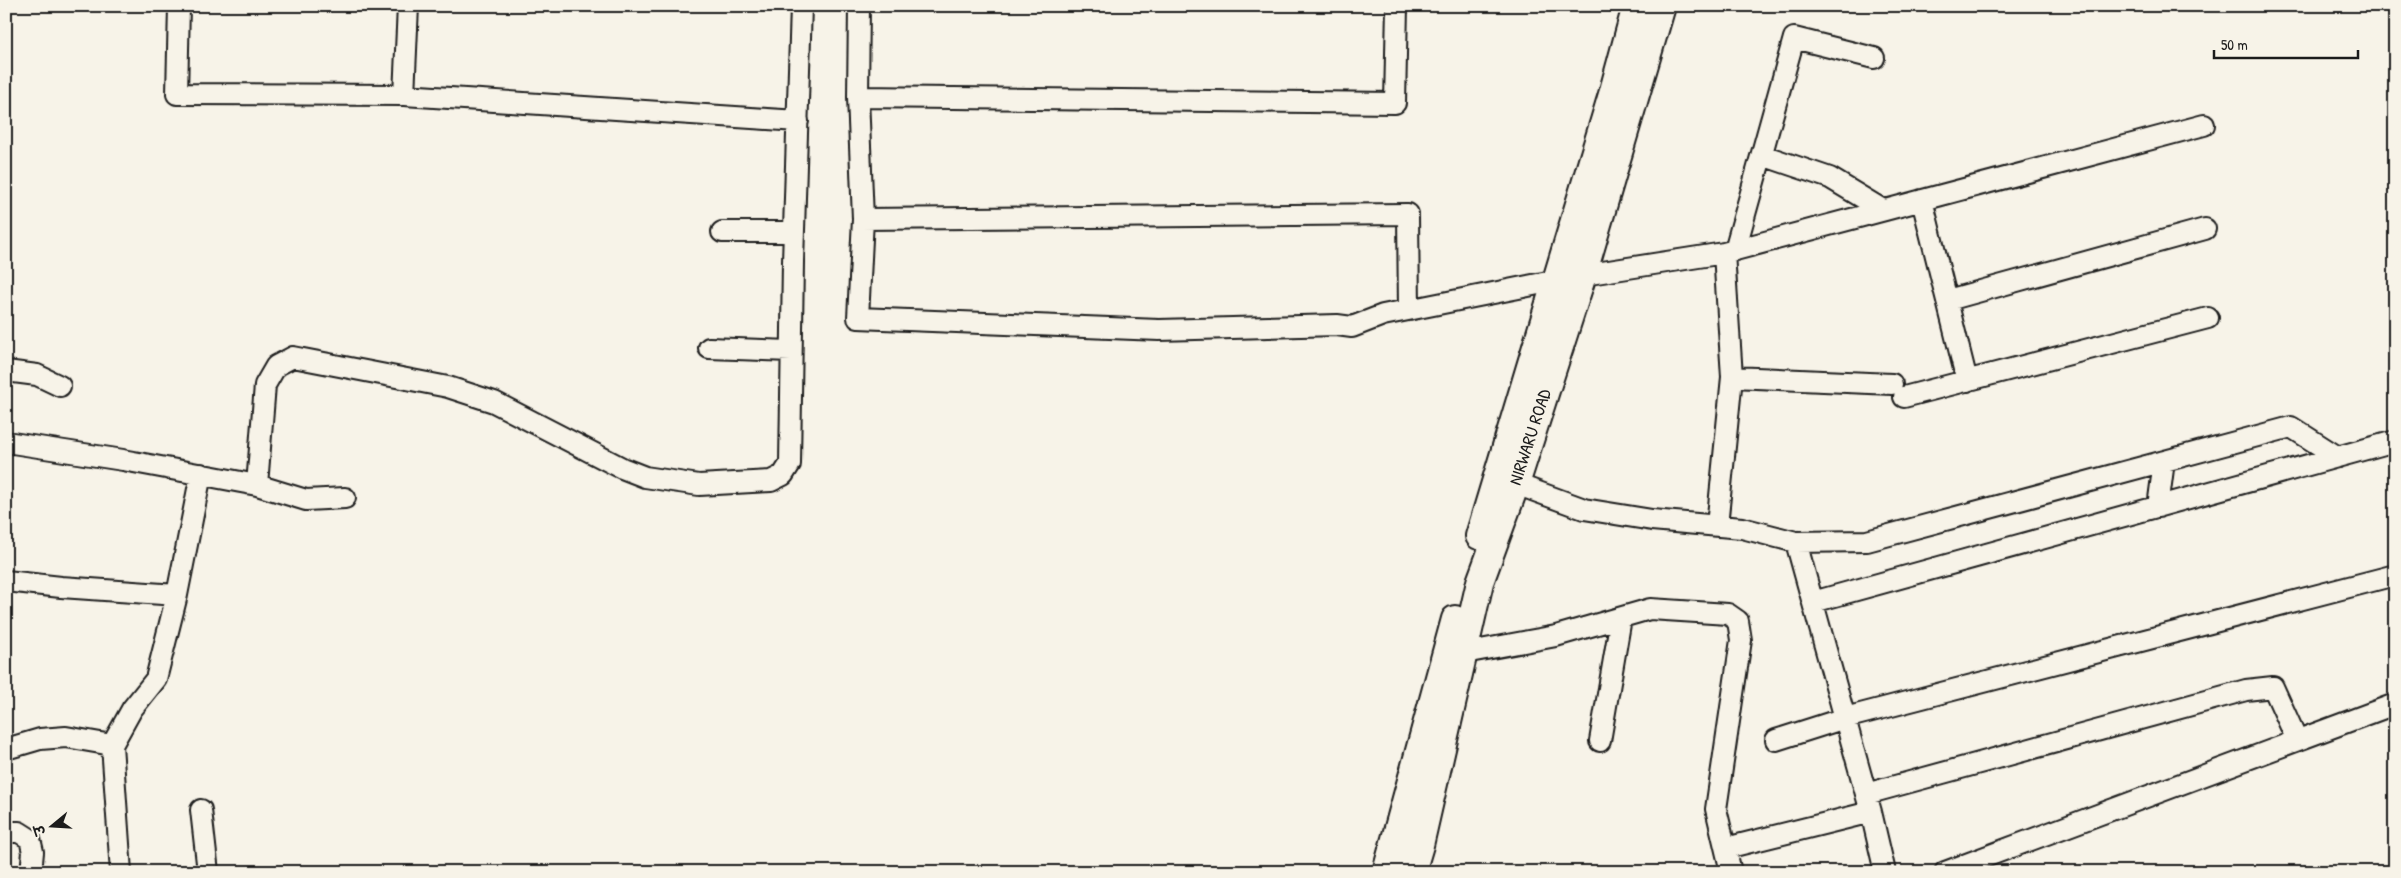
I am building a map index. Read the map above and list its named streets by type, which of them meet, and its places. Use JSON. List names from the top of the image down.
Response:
{
  "streets": {
    "street": ["NIRWARU ROAD"]
  },
  "scale_bar": "50 m",
  "north": "left"
}
